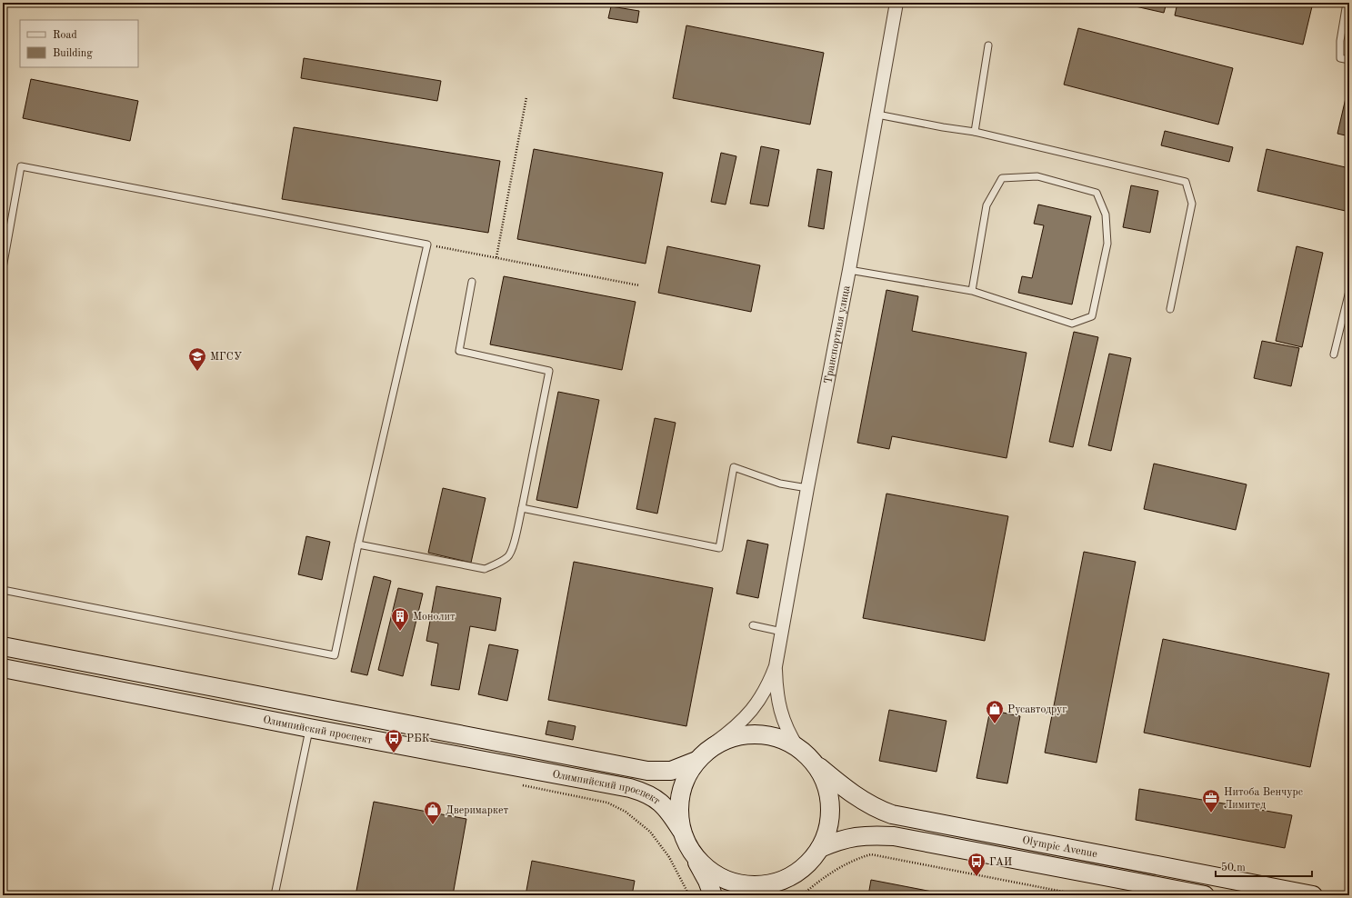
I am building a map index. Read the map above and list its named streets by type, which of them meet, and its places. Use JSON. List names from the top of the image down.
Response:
{
  "streets": {
    "main road": ["Олимпийский проспект", "Olympic Avenue"],
    "street": ["Транспортная улица"]
  },
  "places": {
    "school or university": ["МГСУ"],
    "building": ["Монолит"],
    "shop": ["Русавтодруг", "Дверимаркет"],
    "bus stop": ["РБК", "ГАИ"],
    "office": ["Нитоба Венчурс Лимитед"]
  },
  "legend": ["Road", "Building"],
  "scale_bar": "50 m"
}
